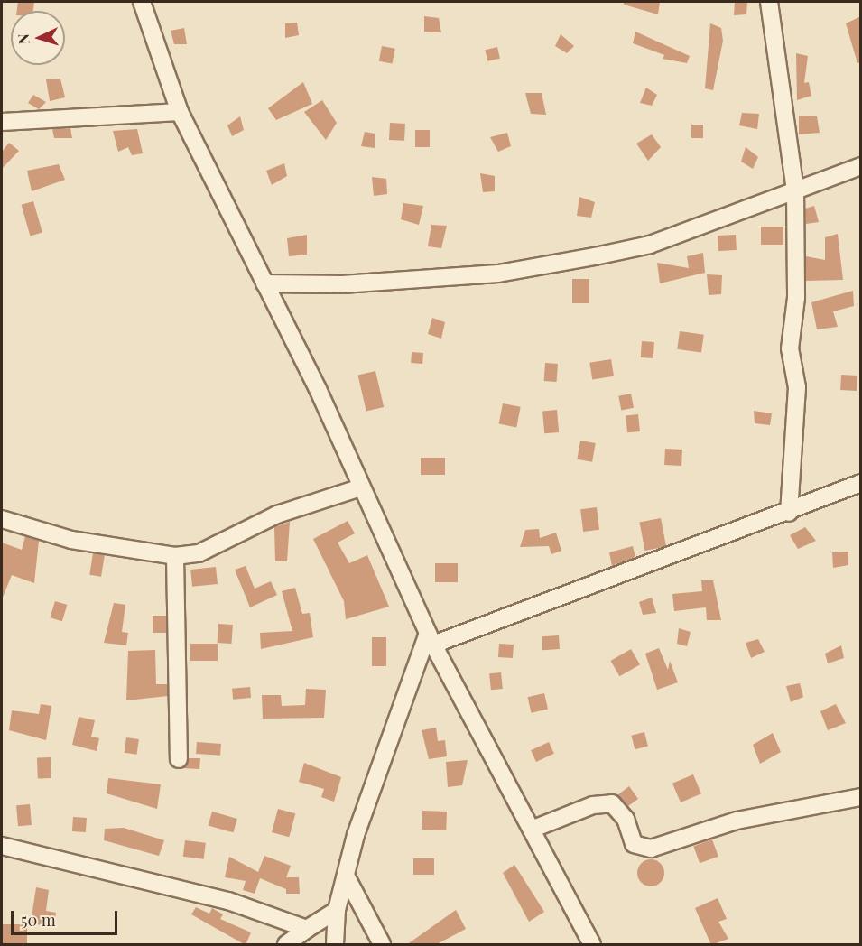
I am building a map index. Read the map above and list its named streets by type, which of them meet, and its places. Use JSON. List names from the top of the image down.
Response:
{
  "scale_bar": "50 m",
  "north": "left"
}
